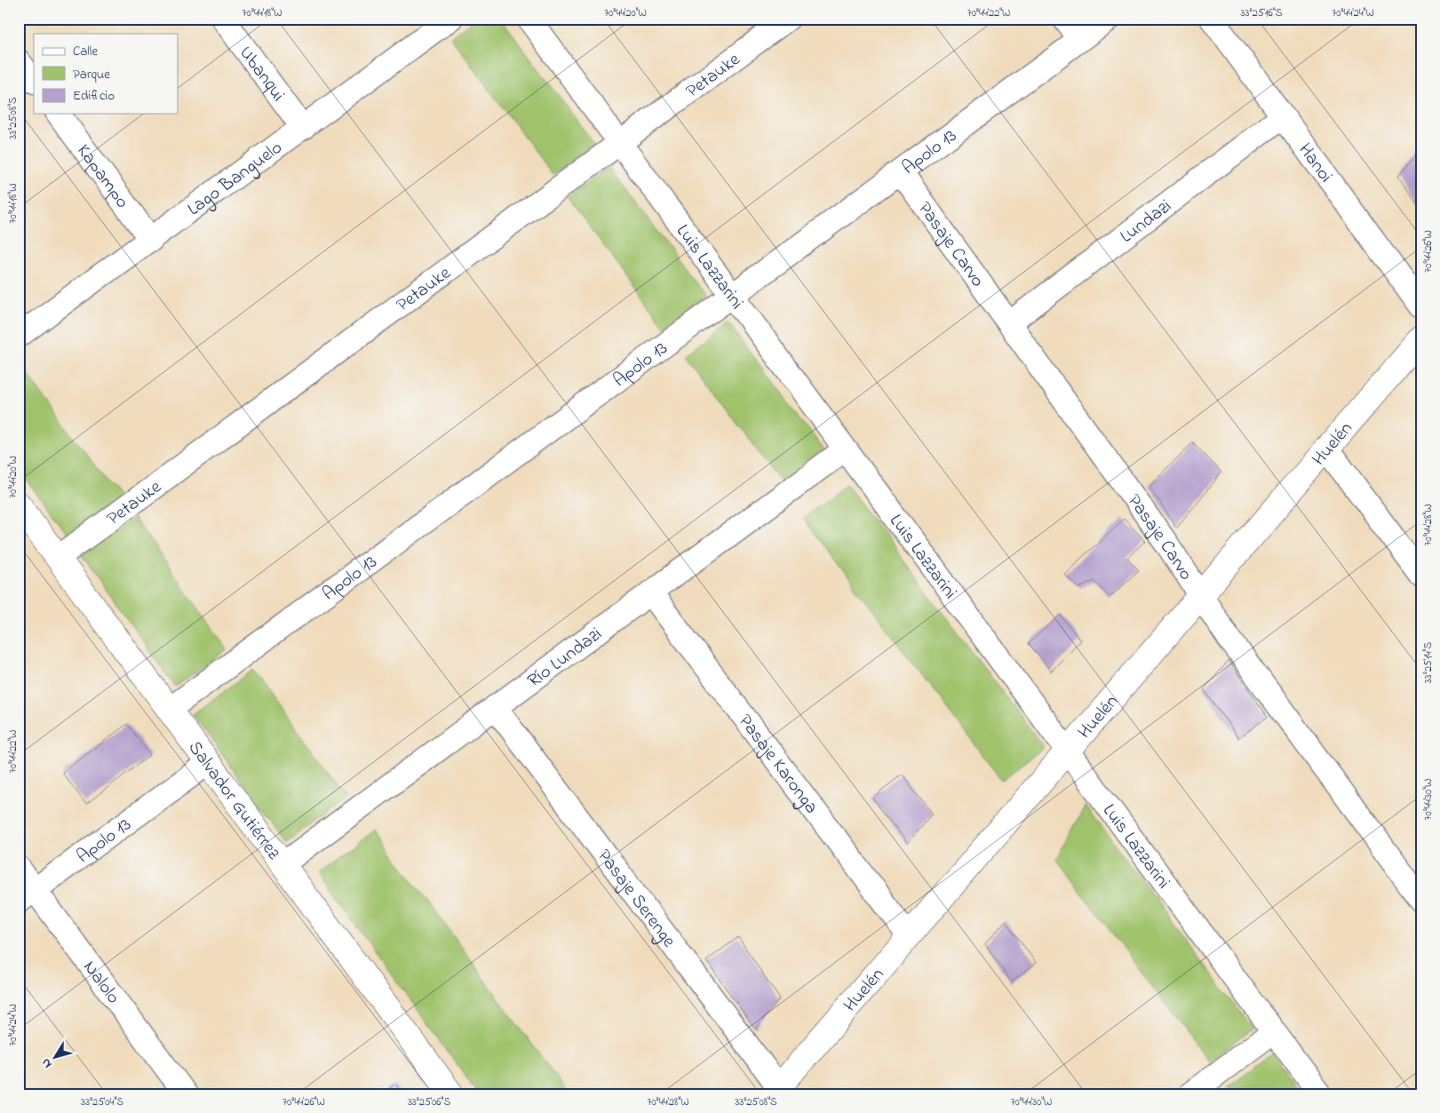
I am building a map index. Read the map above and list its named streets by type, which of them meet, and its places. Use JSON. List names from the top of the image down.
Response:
{
  "streets": {
    "main road": ["Huelén", "Salvador Gutiérrez"],
    "street": [
      "Ubanqui",
      "Petauke",
      "Apolo 13",
      "Hanoi",
      "Kapampo",
      "Lago Banguelo",
      "Lundazi",
      "Pasaje Carvo",
      "Luis Lazzarini",
      "Río Lundazi",
      "Pasaje Karonga",
      "Pasaje Serenge",
      "Nalolo"
    ]
  },
  "crossings": [
    ["Ubanqui", "Lago Banguelo"],
    ["Petauke", "Luis Lazzarini"],
    ["Petauke", "Salvador Gutiérrez"],
    ["Apolo 13", "Pasaje Carvo"],
    ["Apolo 13", "Luis Lazzarini"],
    ["Apolo 13", "Salvador Gutiérrez"],
    ["Apolo 13", "Nalolo"],
    ["Hanoi", "Lundazi"],
    ["Kapampo", "Lago Banguelo"],
    ["Lundazi", "Pasaje Carvo"],
    ["Pasaje Carvo", "Huelén"],
    ["Luis Lazzarini", "Huelén"],
    ["Luis Lazzarini", "Río Lundazi"],
    ["Huelén", "Pasaje Karonga"],
    ["Huelén", "Pasaje Serenge"],
    ["Río Lundazi", "Pasaje Karonga"],
    ["Río Lundazi", "Salvador Gutiérrez"],
    ["Río Lundazi", "Pasaje Serenge"]
  ],
  "legend": ["Calle", "Parque", "Edificio"],
  "north": "bottom left",
  "coordinates": [
    "70°44'18\"W",
    "70°44'20\"W",
    "70°44'22\"W",
    "33°25'16\"S",
    "70°44'24\"W",
    "33°25'08\"S",
    "70°44'26\"W",
    "70°44'28\"W",
    "33°25'14\"S",
    "70°44'30\"W",
    "33°25'04\"S",
    "33°25'06\"S"
  ]
}
